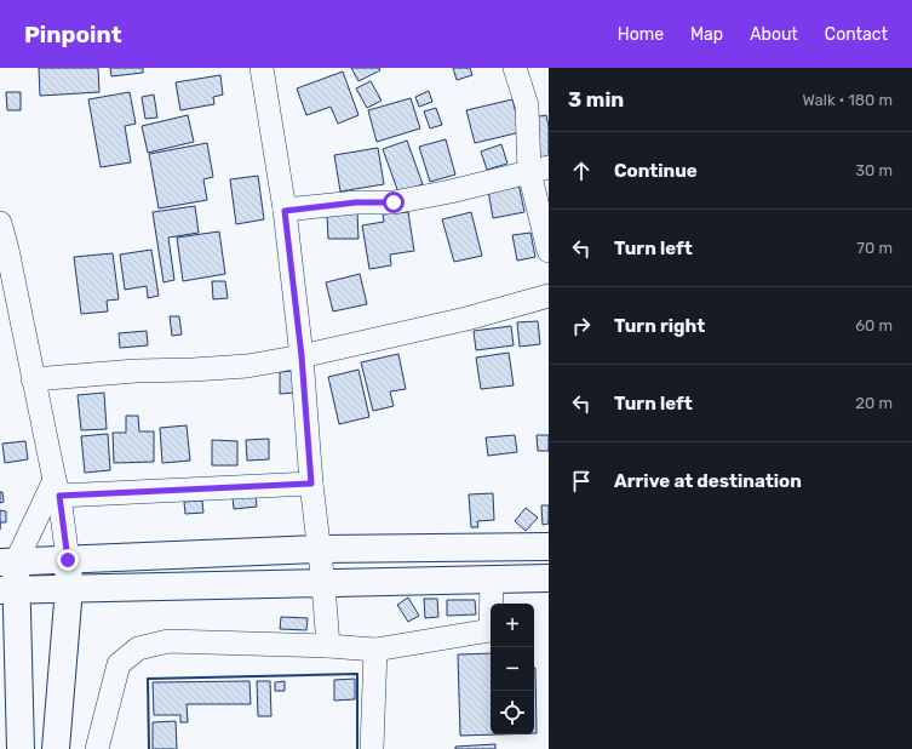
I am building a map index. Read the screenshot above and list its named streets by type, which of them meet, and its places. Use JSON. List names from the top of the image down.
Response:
{
  "page": {
    "header": "Pinpoint",
    "nav": [
      "Home",
      "Map",
      "About",
      "Contact"
    ],
    "heading": ["3 min", "Walk · 180 m"],
    "list": [
      ["Continue", "30 m"],
      ["Turn left", "70 m"],
      ["Turn right", "60 m"],
      ["Turn left", "20 m"],
      "Arrive at destination"
    ],
    "map_buttons": ["+", "−"]
  }
}
